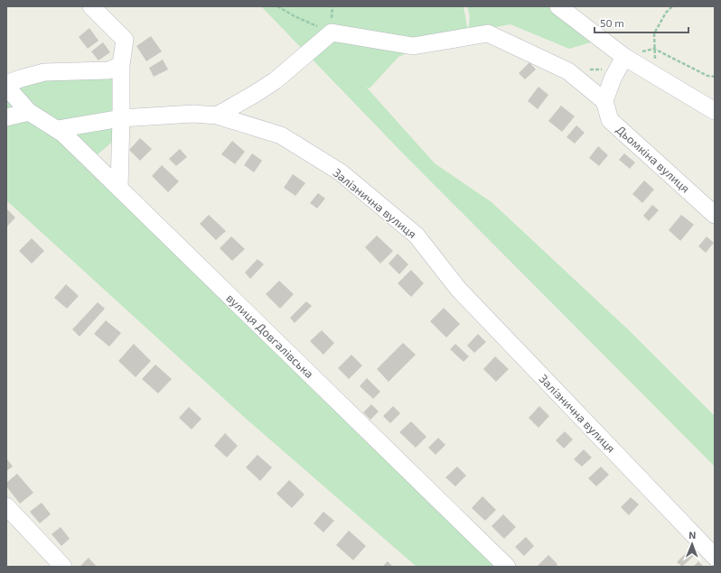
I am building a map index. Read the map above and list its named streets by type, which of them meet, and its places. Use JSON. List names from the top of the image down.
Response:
{
  "streets": {
    "street": ["Дьомкіна вулиця", "Залізнична вулиця", "вулиця Довгалівська"]
  },
  "crossings": [
    ["Залізнична вулиця", "вулиця Довгалівська"]
  ],
  "scale_bar": "50 m",
  "north": "top"
}
